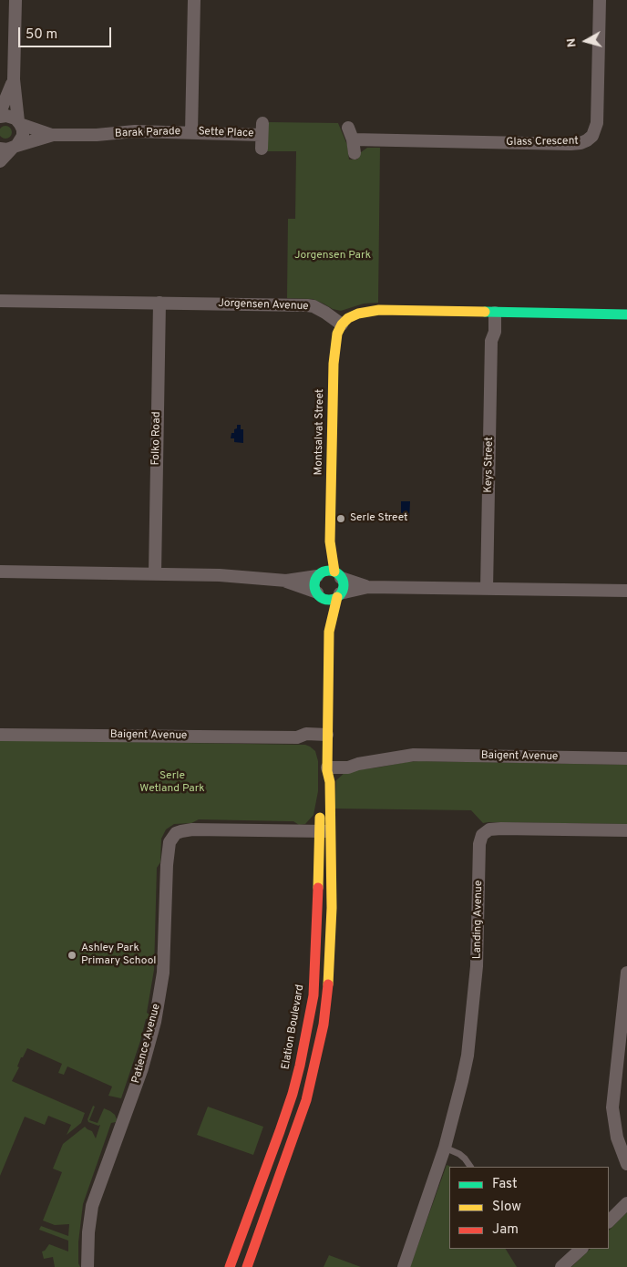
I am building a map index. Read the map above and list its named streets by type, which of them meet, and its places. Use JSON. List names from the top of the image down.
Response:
{
  "streets": {
    "street": [
      "Barak Parade",
      "Sette Place",
      "Glass Crescent",
      "Jorgensen Avenue",
      "Montsalvat Street",
      "Folko Road",
      "Keys Street",
      "Baigent Avenue",
      "Landing Avenue",
      "Elation Boulevard",
      "Patience Avenue"
    ]
  },
  "crossings": [
    ["Barak Parade", "Sette Place"],
    ["Jorgensen Avenue", "Montsalvat Street"],
    ["Jorgensen Avenue", "Folko Road"],
    ["Baigent Avenue", "Elation Boulevard"],
    ["Elation Boulevard", "Patience Avenue"]
  ],
  "parks": ["Jorgensen Park", "Serle Wetland Park"],
  "places": ["Serle Street", "Ashley Park Primary School"],
  "legend": ["Fast", "Slow", "Jam"],
  "scale_bar": "50 m",
  "north": "left"
}
